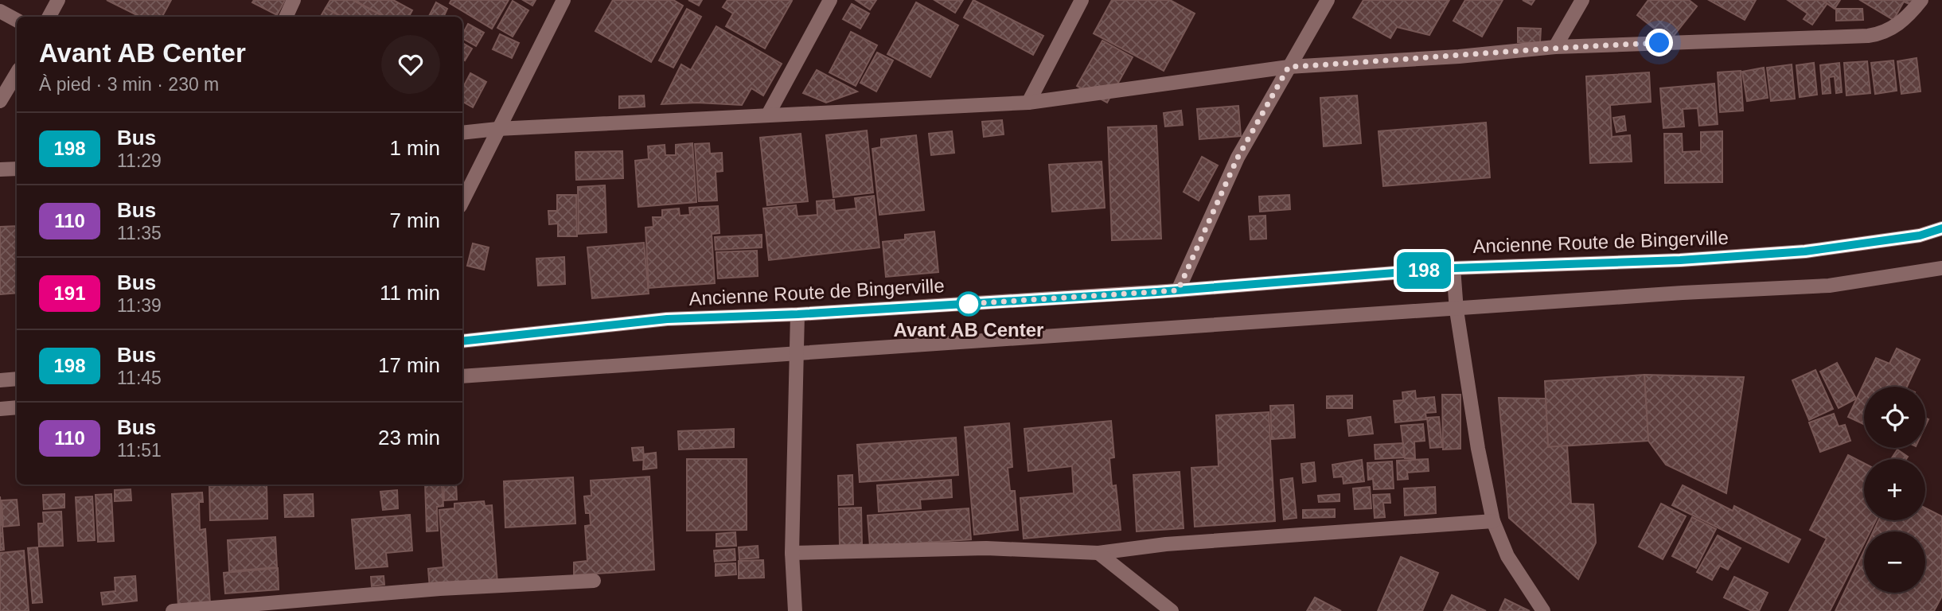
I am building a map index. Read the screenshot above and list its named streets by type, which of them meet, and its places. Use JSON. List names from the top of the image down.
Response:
{
  "streets": {
    "street": ["Ancienne Route de Bingerville"]
  },
  "places": ["Avant AB Center"],
  "lines": ["bus line 198"],
  "page": {
    "on_map": "198",
    "heading": ["Avant AB Center", "À pied · 3 min · 230 m"],
    "list": [
      {
        "mark": "198",
        "name": "Bus",
        "note": "11:29",
        "value": "1 min"
      },
      {
        "mark": "110",
        "name": "Bus",
        "note": "11:35",
        "value": "7 min"
      },
      {
        "mark": "191",
        "name": "Bus",
        "note": "11:39",
        "value": "11 min"
      },
      {
        "mark": "198",
        "name": "Bus",
        "note": "11:45",
        "value": "17 min"
      },
      {
        "mark": "110",
        "name": "Bus",
        "note": "11:51",
        "value": "23 min"
      }
    ],
    "map_buttons": ["+", "−"]
  }
}
